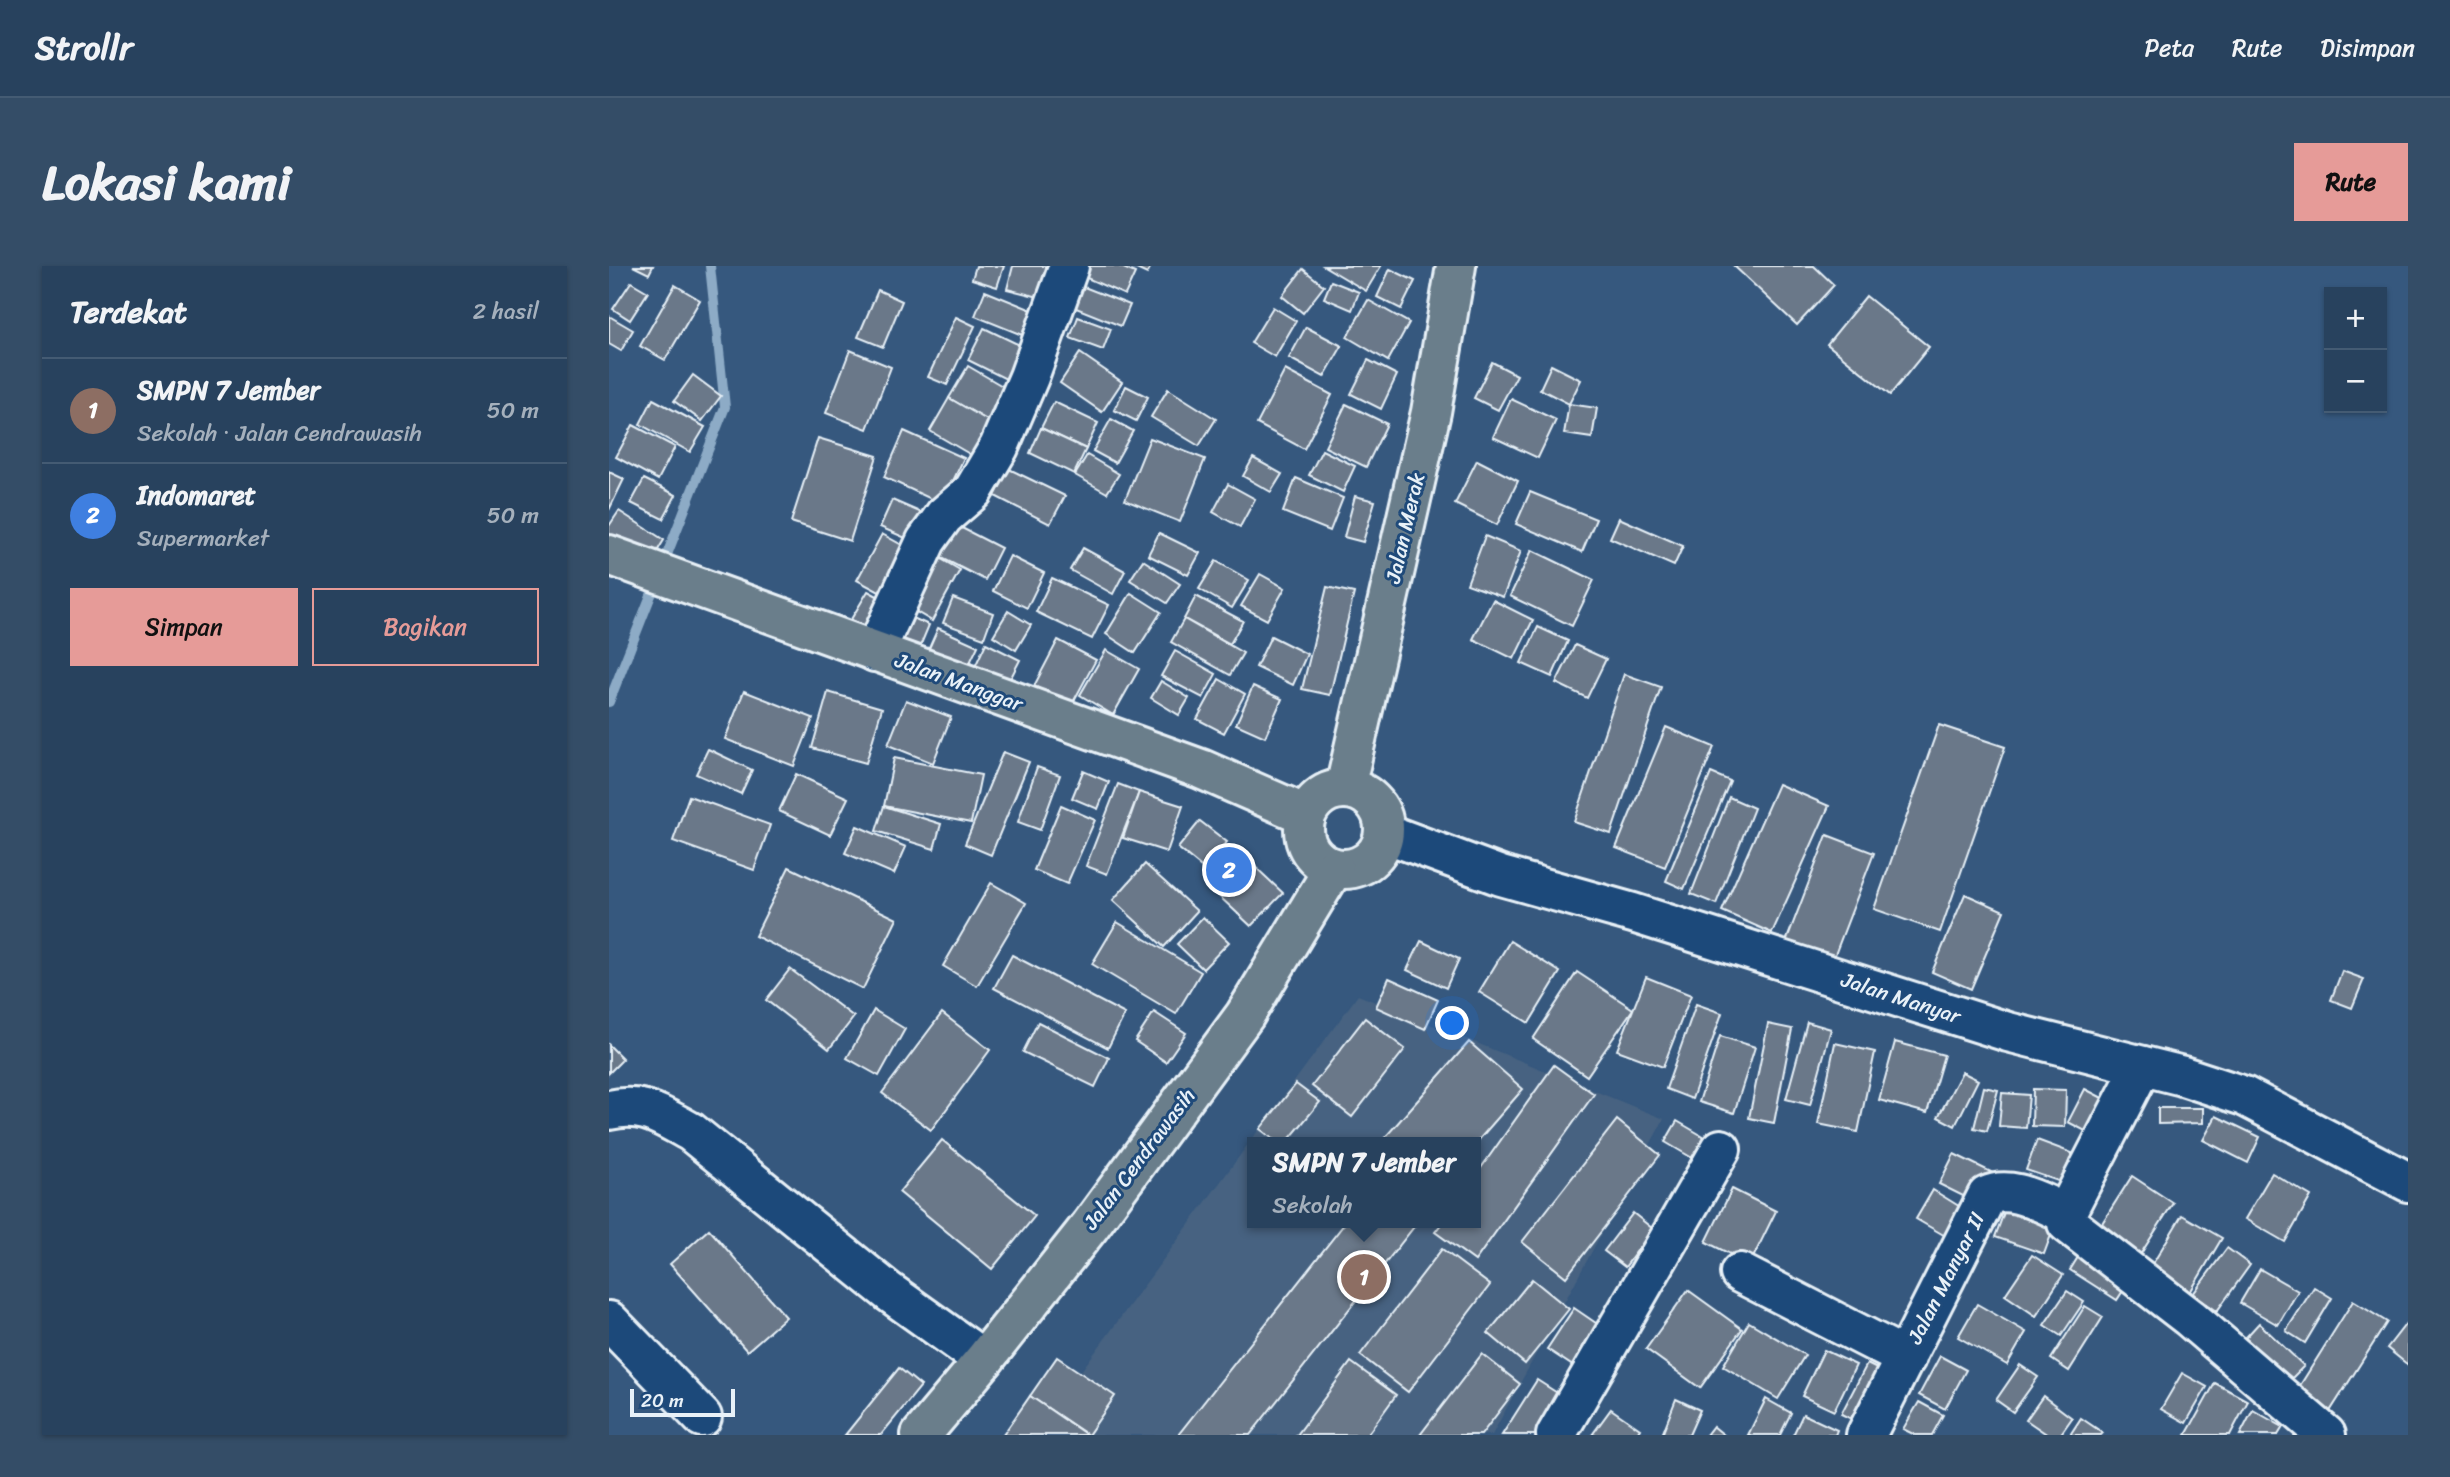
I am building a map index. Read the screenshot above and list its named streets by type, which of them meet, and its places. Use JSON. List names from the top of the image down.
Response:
{
  "streets": {
    "main road": ["Jalan Merak", "Jalan Manggar", "Jalan Cendrawasih"],
    "street": ["Jalan Manyar", "Jalan Manyar II"]
  },
  "crossings": [
    ["Jalan Merak", "Jalan Manggar"],
    ["Jalan Merak", "Jalan Manyar"],
    ["Jalan Merak", "Jalan Cendrawasih"],
    ["Jalan Manggar", "Jalan Manyar"],
    ["Jalan Manggar", "Jalan Cendrawasih"],
    ["Jalan Manyar", "Jalan Cendrawasih"]
  ],
  "scale_bar": "20 m",
  "page": {
    "header": "Strollr",
    "nav": ["Peta", "Rute", "Disimpan"],
    "title": "Lokasi kami",
    "buttons": [
      "Rute",
      ["Simpan", "Bagikan"]
    ],
    "heading": ["Terdekat", "2 hasil"],
    "map_buttons": ["+", "−"],
    "list": [
      {
        "mark": "1",
        "name": "SMPN 7 Jember",
        "note": "Sekolah · Jalan Cendrawasih",
        "value": "50 m"
      },
      {
        "mark": "2",
        "name": "Indomaret",
        "note": "Supermarket",
        "value": "50 m"
      }
    ],
    "pins": ["2", "1"],
    "popup": ["SMPN 7 Jember", "Sekolah"],
    "scale": "20 m"
  }
}
